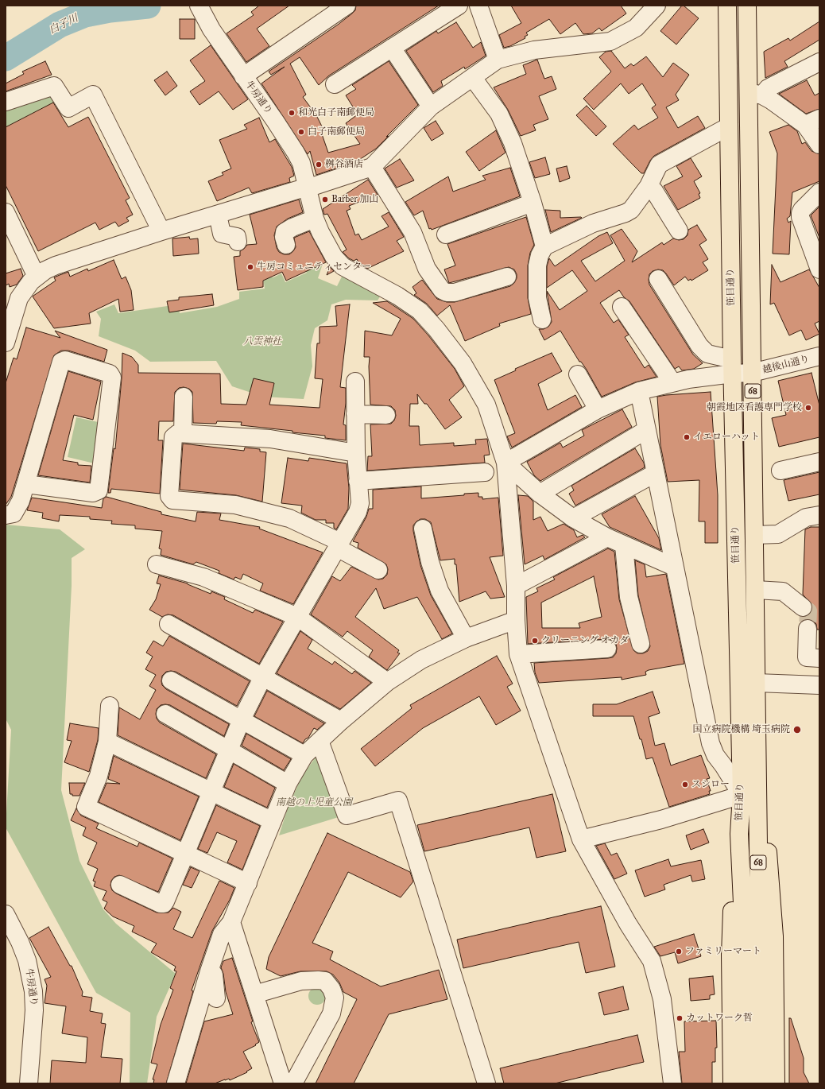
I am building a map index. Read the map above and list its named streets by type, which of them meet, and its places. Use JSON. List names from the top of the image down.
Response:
{
  "streets": {
    "main road": ["笹目通り", "68"],
    "street": ["牛房通り", "越後山通り"]
  },
  "crossings": [
    ["笹目通り", "越後山通り"]
  ],
  "water": ["白子川"],
  "parks": ["八雲神社", "南越の上児童公園"],
  "places": [
    "和光白子南郵便局",
    "白子南郵便局",
    "桝谷酒店",
    "Barber 加山",
    "牛房コミュニティセンター",
    "朝霞地区看護専門学校",
    "イエローハット",
    "クリーニング オカダ",
    "国立病院機構 埼玉病院",
    "スシロー",
    "ファミリーマート",
    "カットワーク哲"
  ]
}
